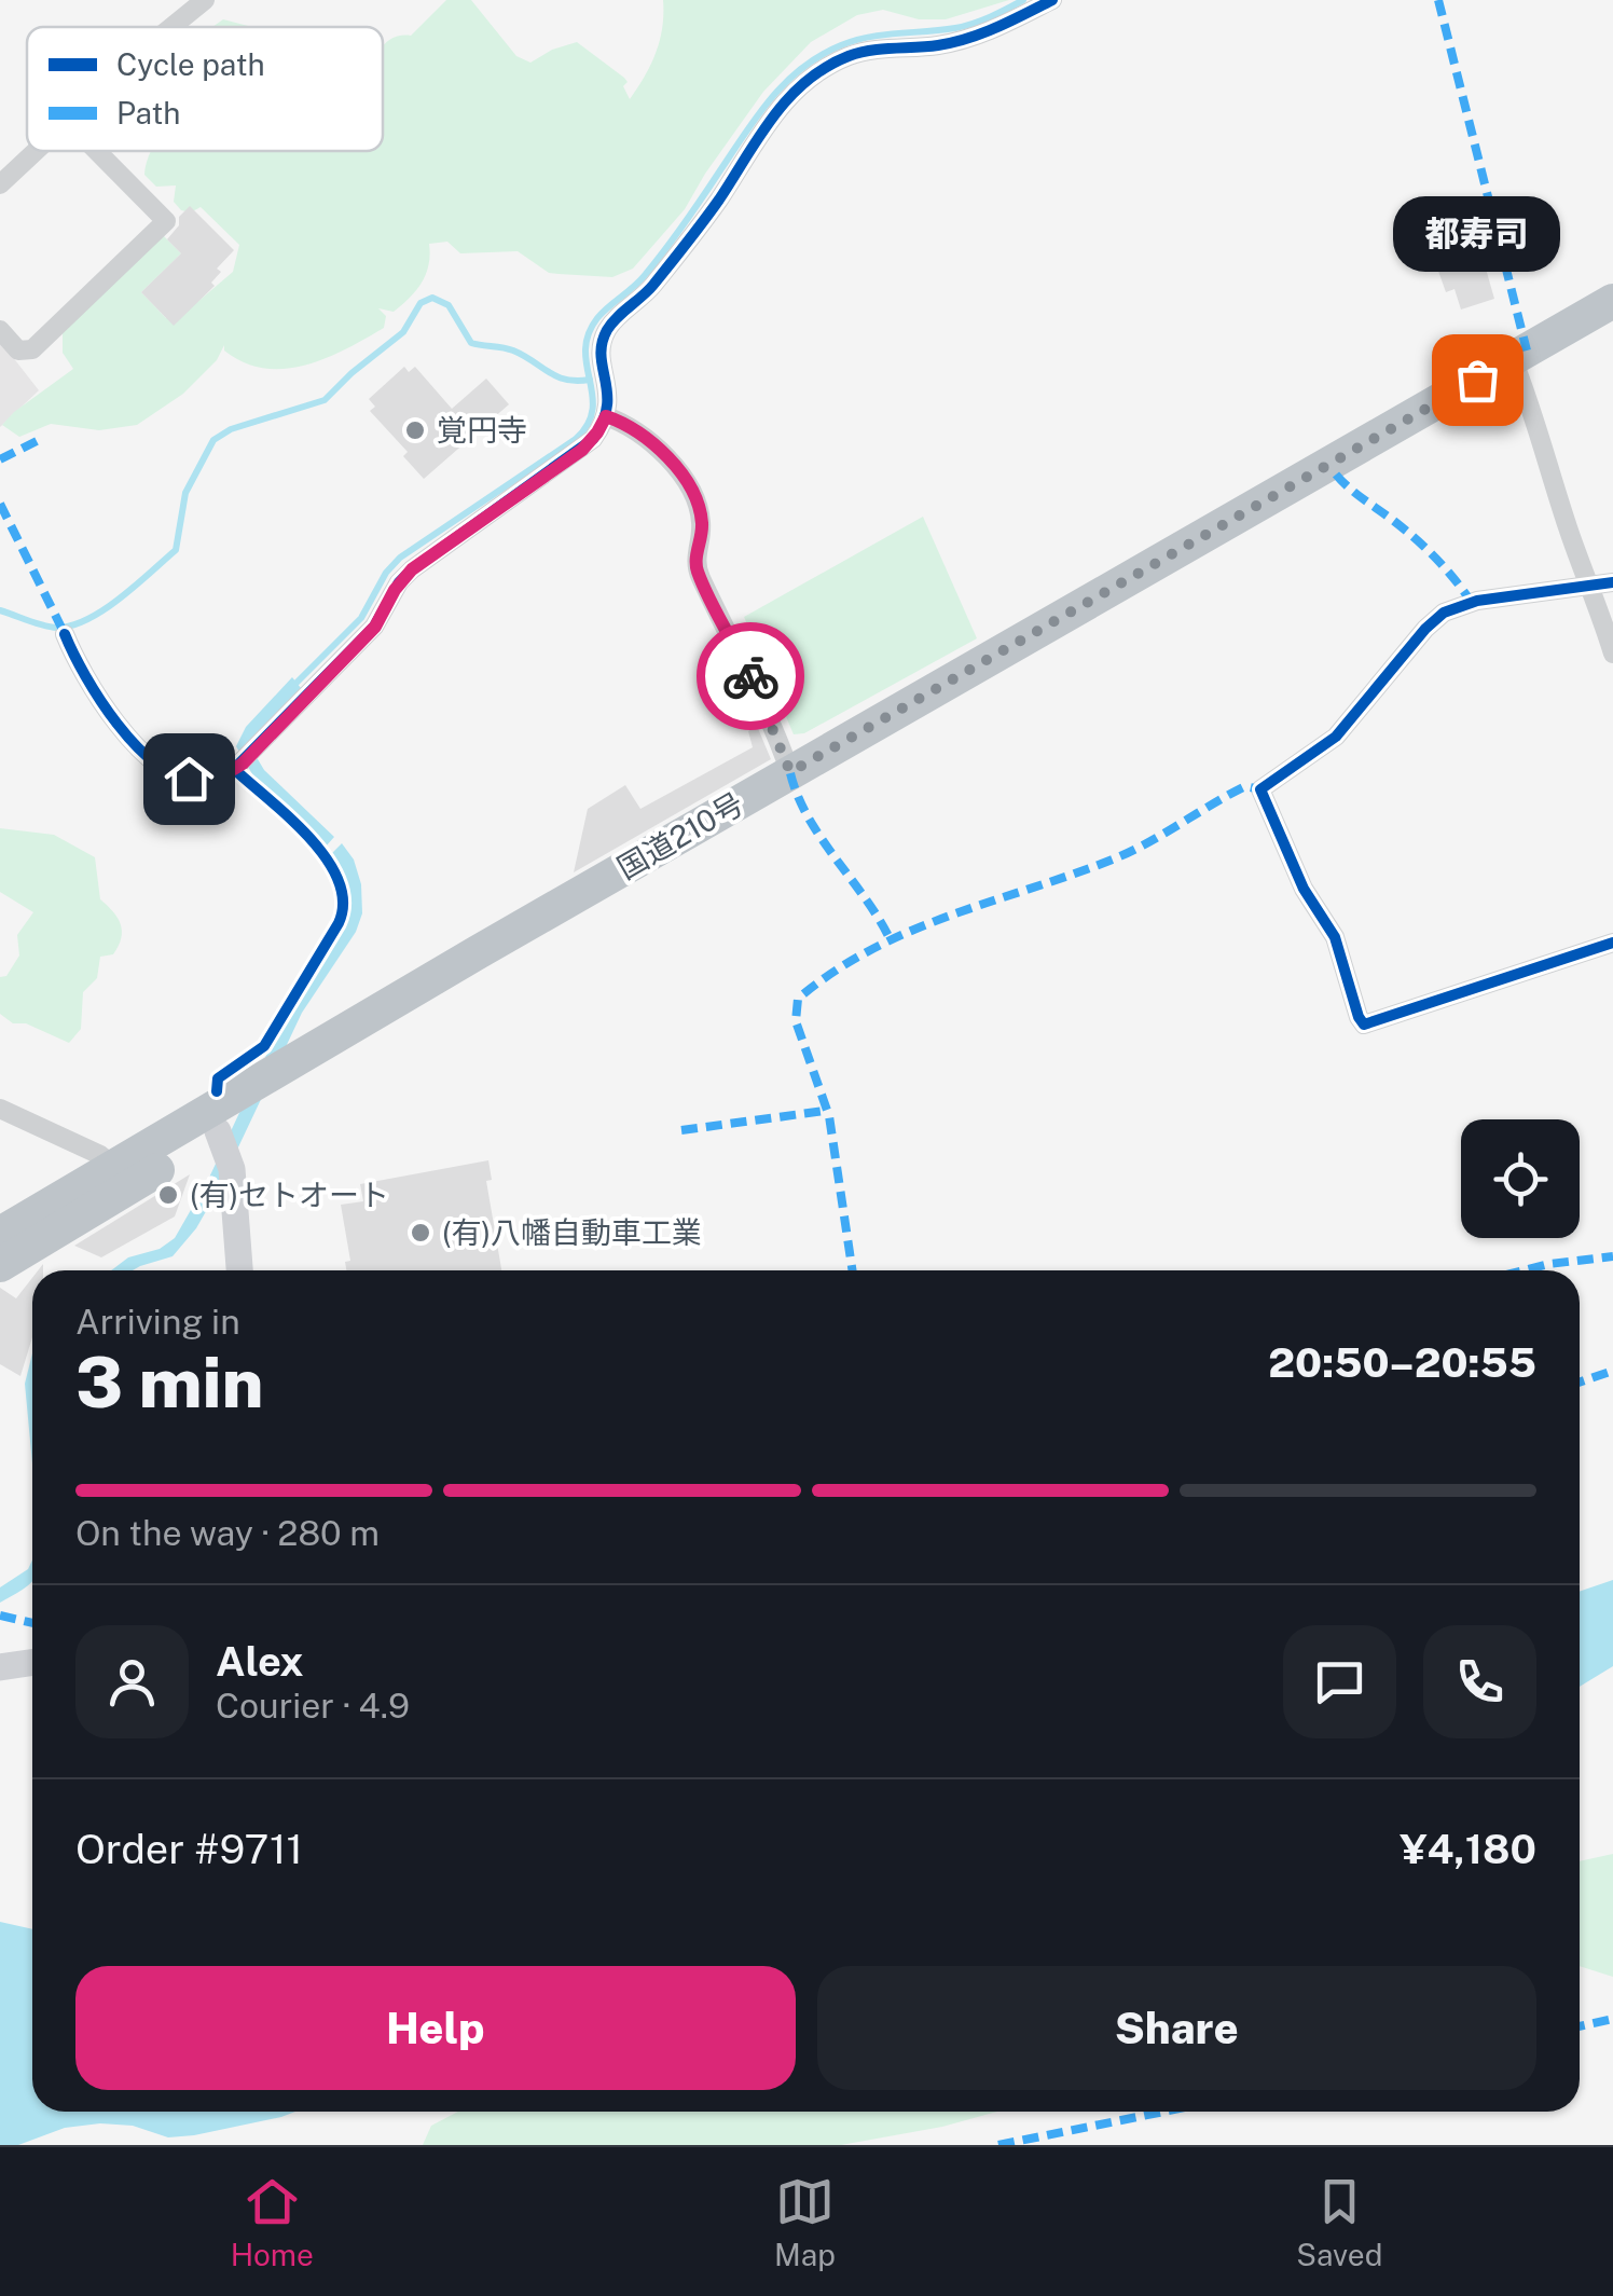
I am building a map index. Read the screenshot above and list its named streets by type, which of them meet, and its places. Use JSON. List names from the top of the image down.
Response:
{
  "streets": {
    "highway": ["国道210号"]
  },
  "places": [
    "都寿司",
    "覚円寺",
    "(有)セトオート",
    "(有)八幡自動車工業"
  ],
  "legend": ["Cycle path", "Path"],
  "page": {
    "bubble": "都寿司",
    "heading": ["3 min", "Arriving in", "20:50–20:55"],
    "panel": [
      "Alex",
      "Courier · 4.9",
      "Order #9711",
      "¥4,180"
    ],
    "bar": "On the way · 280 m",
    "buttons": ["Help", "Share"],
    "tabs": ["Home", "Map", "Saved"]
  }
}
